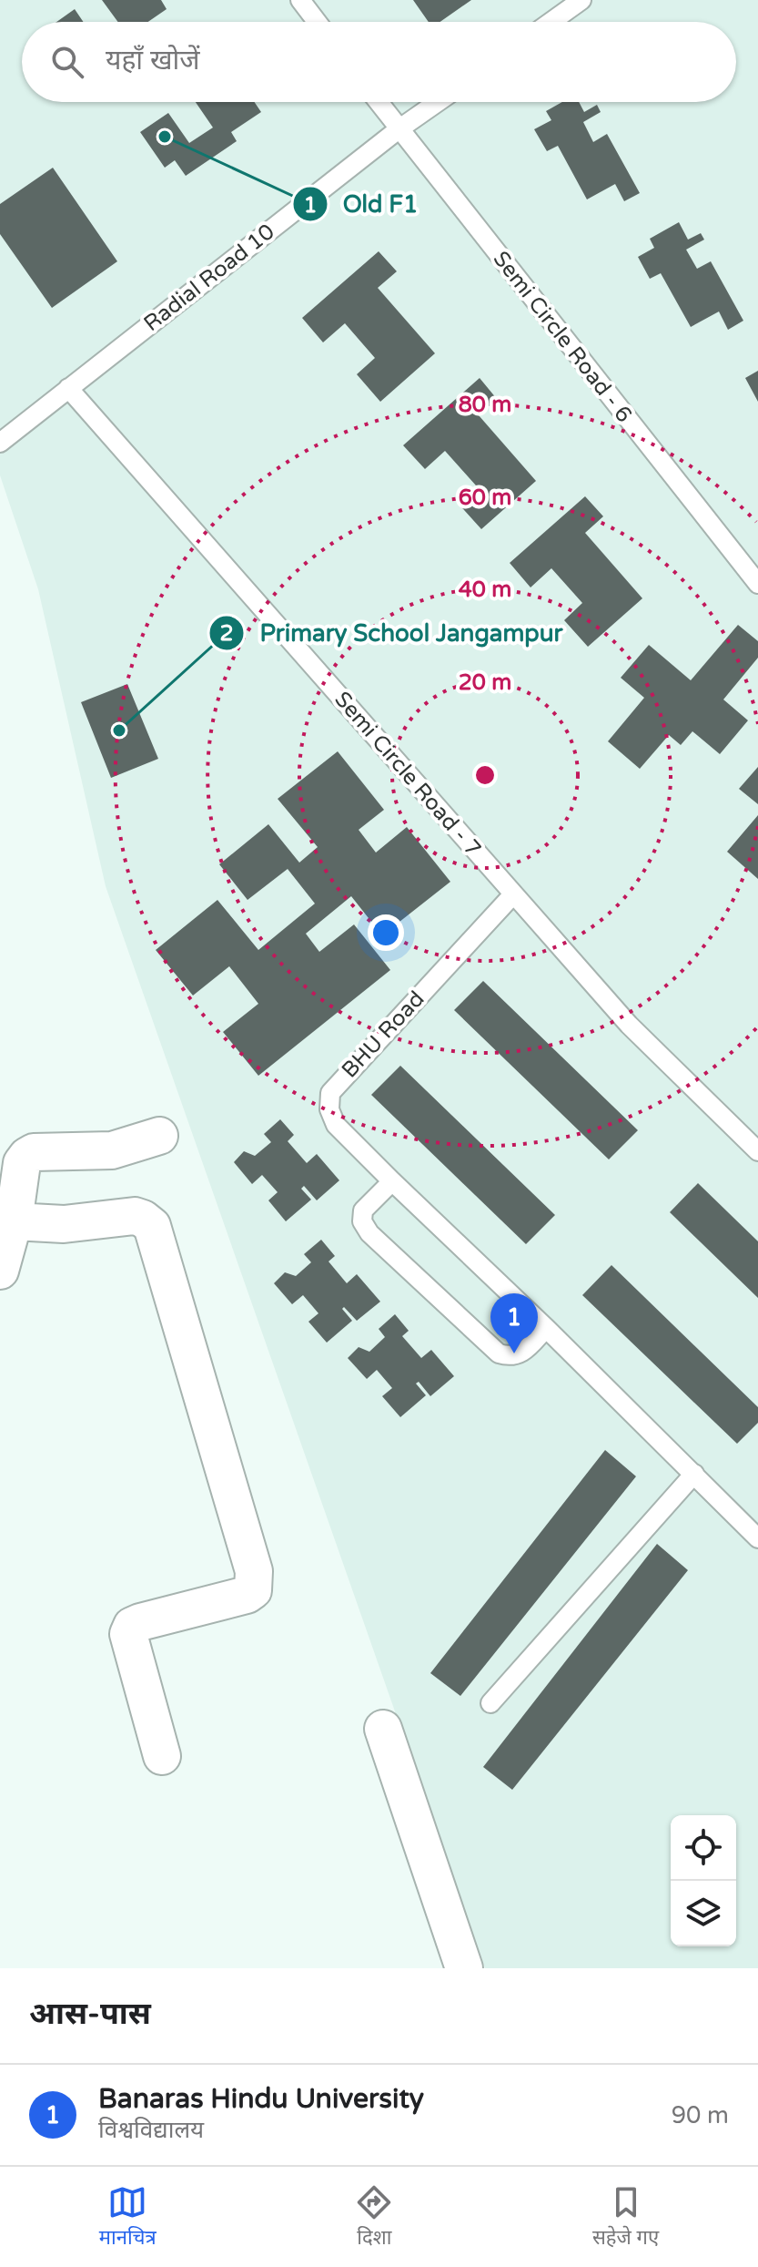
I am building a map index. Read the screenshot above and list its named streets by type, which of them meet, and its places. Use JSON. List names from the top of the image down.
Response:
{
  "streets": {
    "lane": [
      "Radial Road 10",
      "Semi Circle Road - 6",
      "Semi Circle Road - 7",
      "BHU Road"
    ]
  },
  "crossings": [
    ["Radial Road 10", "Semi Circle Road - 6"],
    ["Radial Road 10", "Semi Circle Road - 7"],
    ["Semi Circle Road - 7", "BHU Road"]
  ],
  "places": ["Old F1", "Primary School Jangampur"],
  "page": {
    "search": "यहाँ खोजें",
    "pins": "1",
    "heading": "आस-पास",
    "list": [
      {
        "mark": "1",
        "name": "Banaras Hindu University",
        "note": "विश्वविद्यालय",
        "value": "90 m"
      }
    ],
    "nav": ["मानचित्र", "दिशा", "सहेजे गए"]
  },
  "rings": [
    "80 m",
    "60 m",
    "40 m",
    "20 m"
  ]
}
